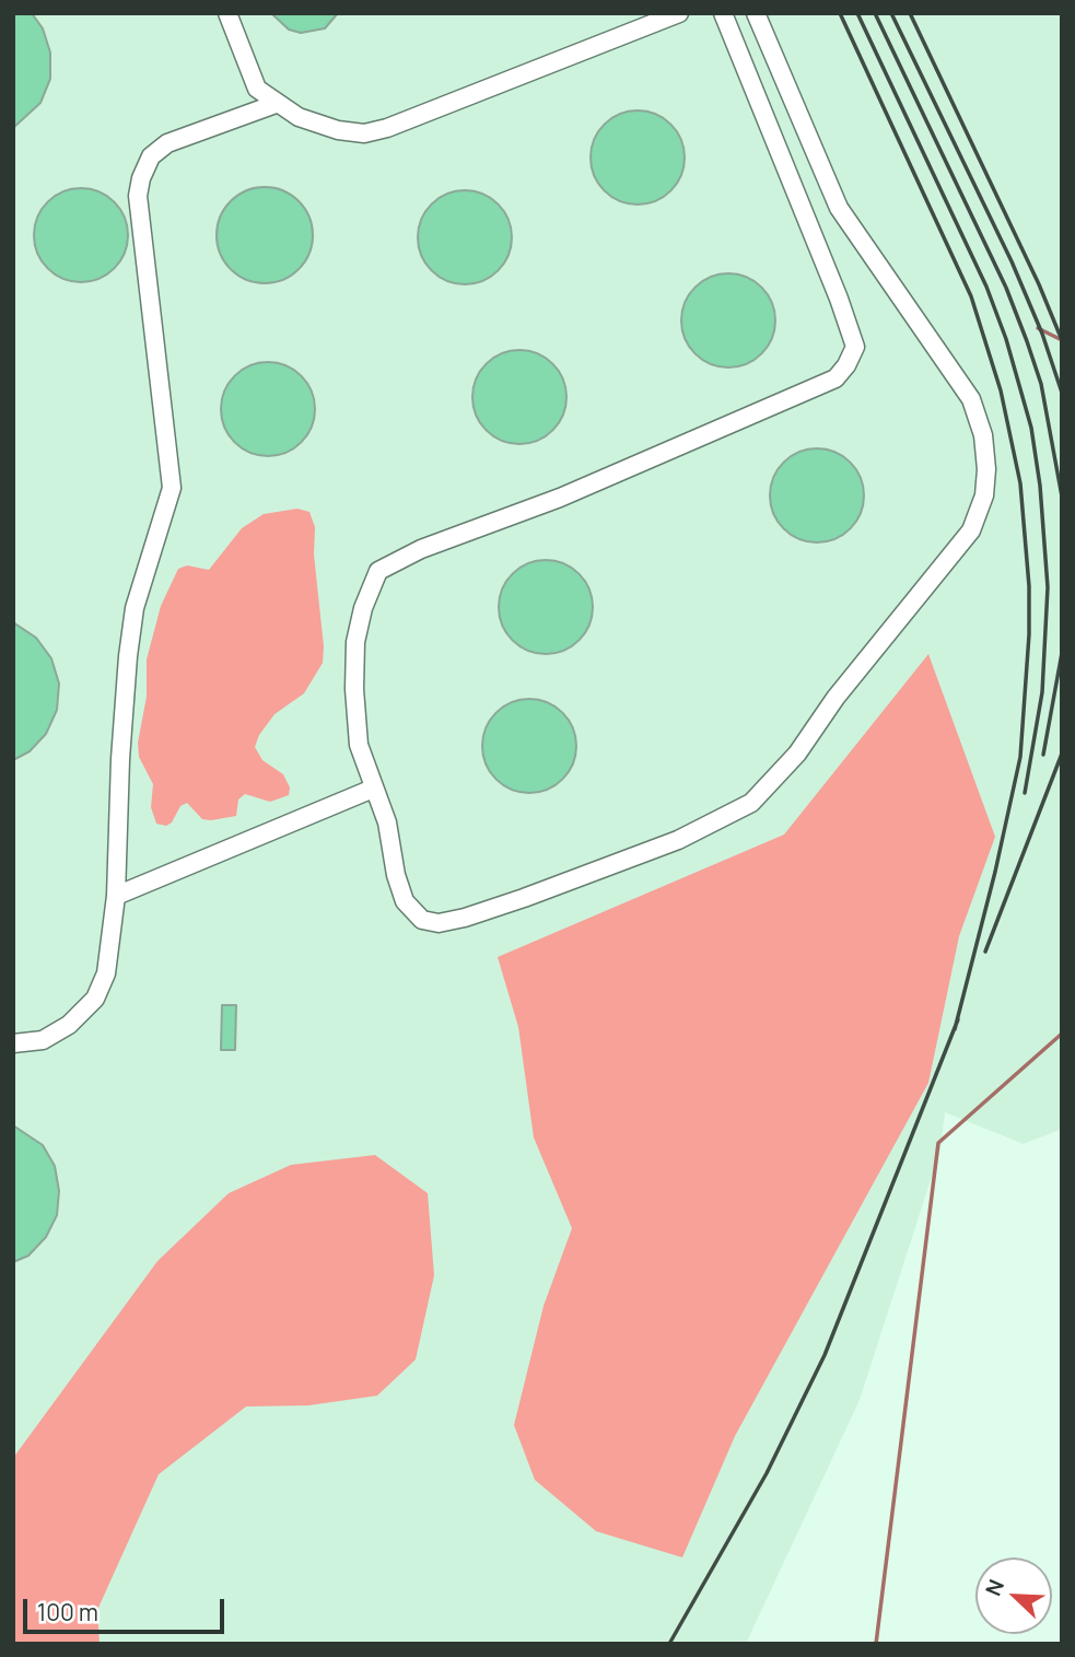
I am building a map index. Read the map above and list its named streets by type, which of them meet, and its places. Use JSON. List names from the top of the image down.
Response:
{
  "scale_bar": "100 m",
  "north": "top left"
}
